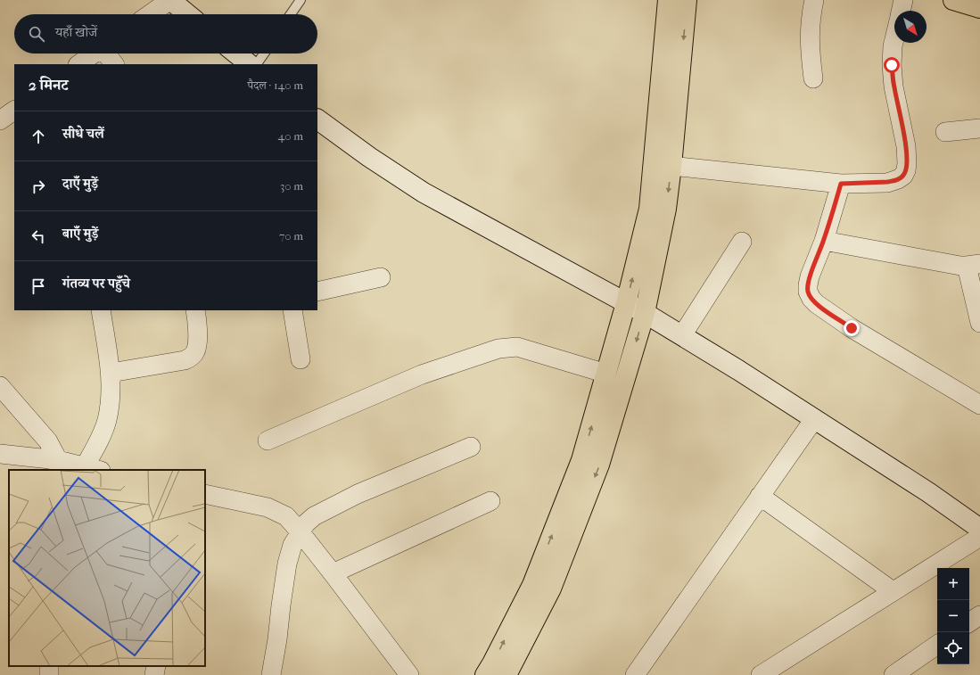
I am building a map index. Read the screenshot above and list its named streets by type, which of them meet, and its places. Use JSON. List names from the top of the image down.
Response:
{
  "north": "bottom right",
  "page": {
    "search": "यहाँ खोजें",
    "heading": ["2 मिनट", "पैदल · 140 m"],
    "list": [
      ["सीधे चलें", "40 m"],
      ["दाएँ मुड़ें", "30 m"],
      ["बाएँ मुड़ें", "70 m"],
      "गंतव्य पर पहुँचे"
    ],
    "map_buttons": ["+", "−"]
  }
}
